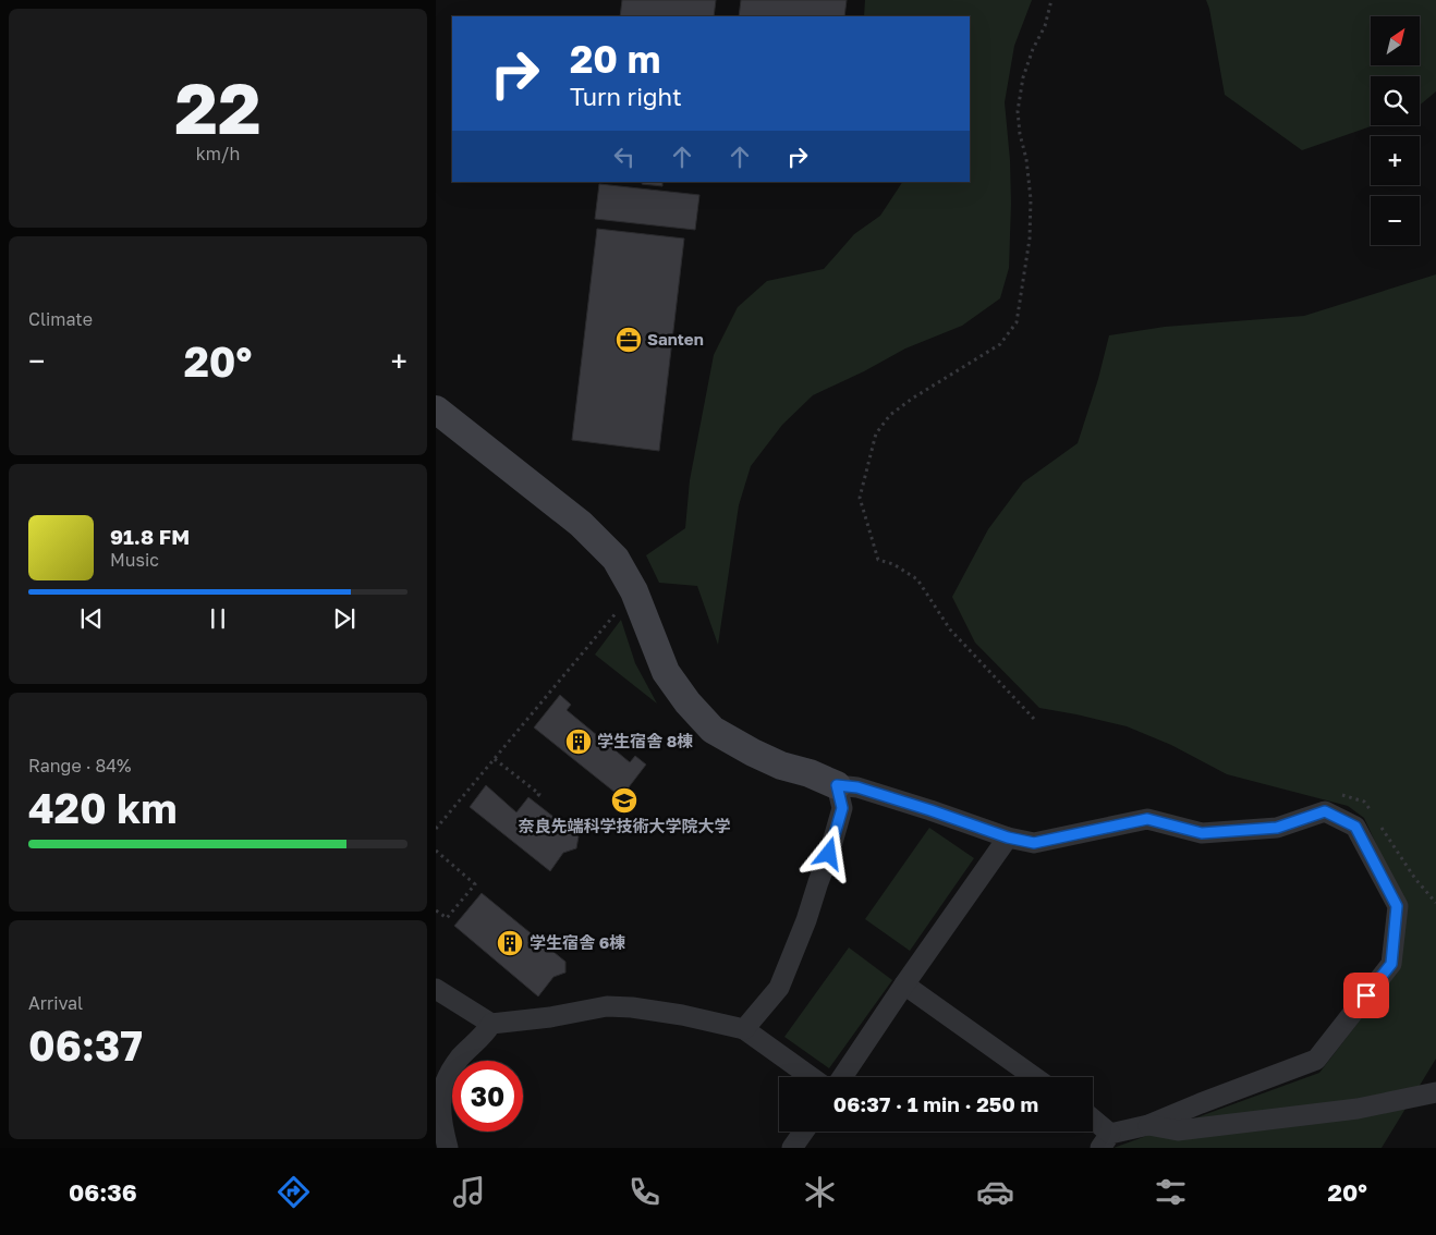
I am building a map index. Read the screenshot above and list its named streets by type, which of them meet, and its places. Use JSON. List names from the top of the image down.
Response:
{
  "places": {
    "office": ["Santen"],
    "building": ["学生宿舎 8棟", "学生宿舎 6棟"],
    "school or university": ["奈良先端科学技術大学院大学"]
  },
  "north": "top right",
  "page": {
    "tile": [
      ["22", "km/h"],
      "Climate",
      ["Range · 84%", "420 km"],
      ["Arrival", "06:37"]
    ],
    "map_buttons": ["+", "−"],
    "turn": ["20 m", "Turn right"],
    "heat": ["−", "20°", "+"],
    "song": ["91.8 FM", "Music"],
    "limit": "30",
    "trip": "06:37 · 1 min · 250 m",
    "tabs": ["06:36", "20°"]
  }
}
